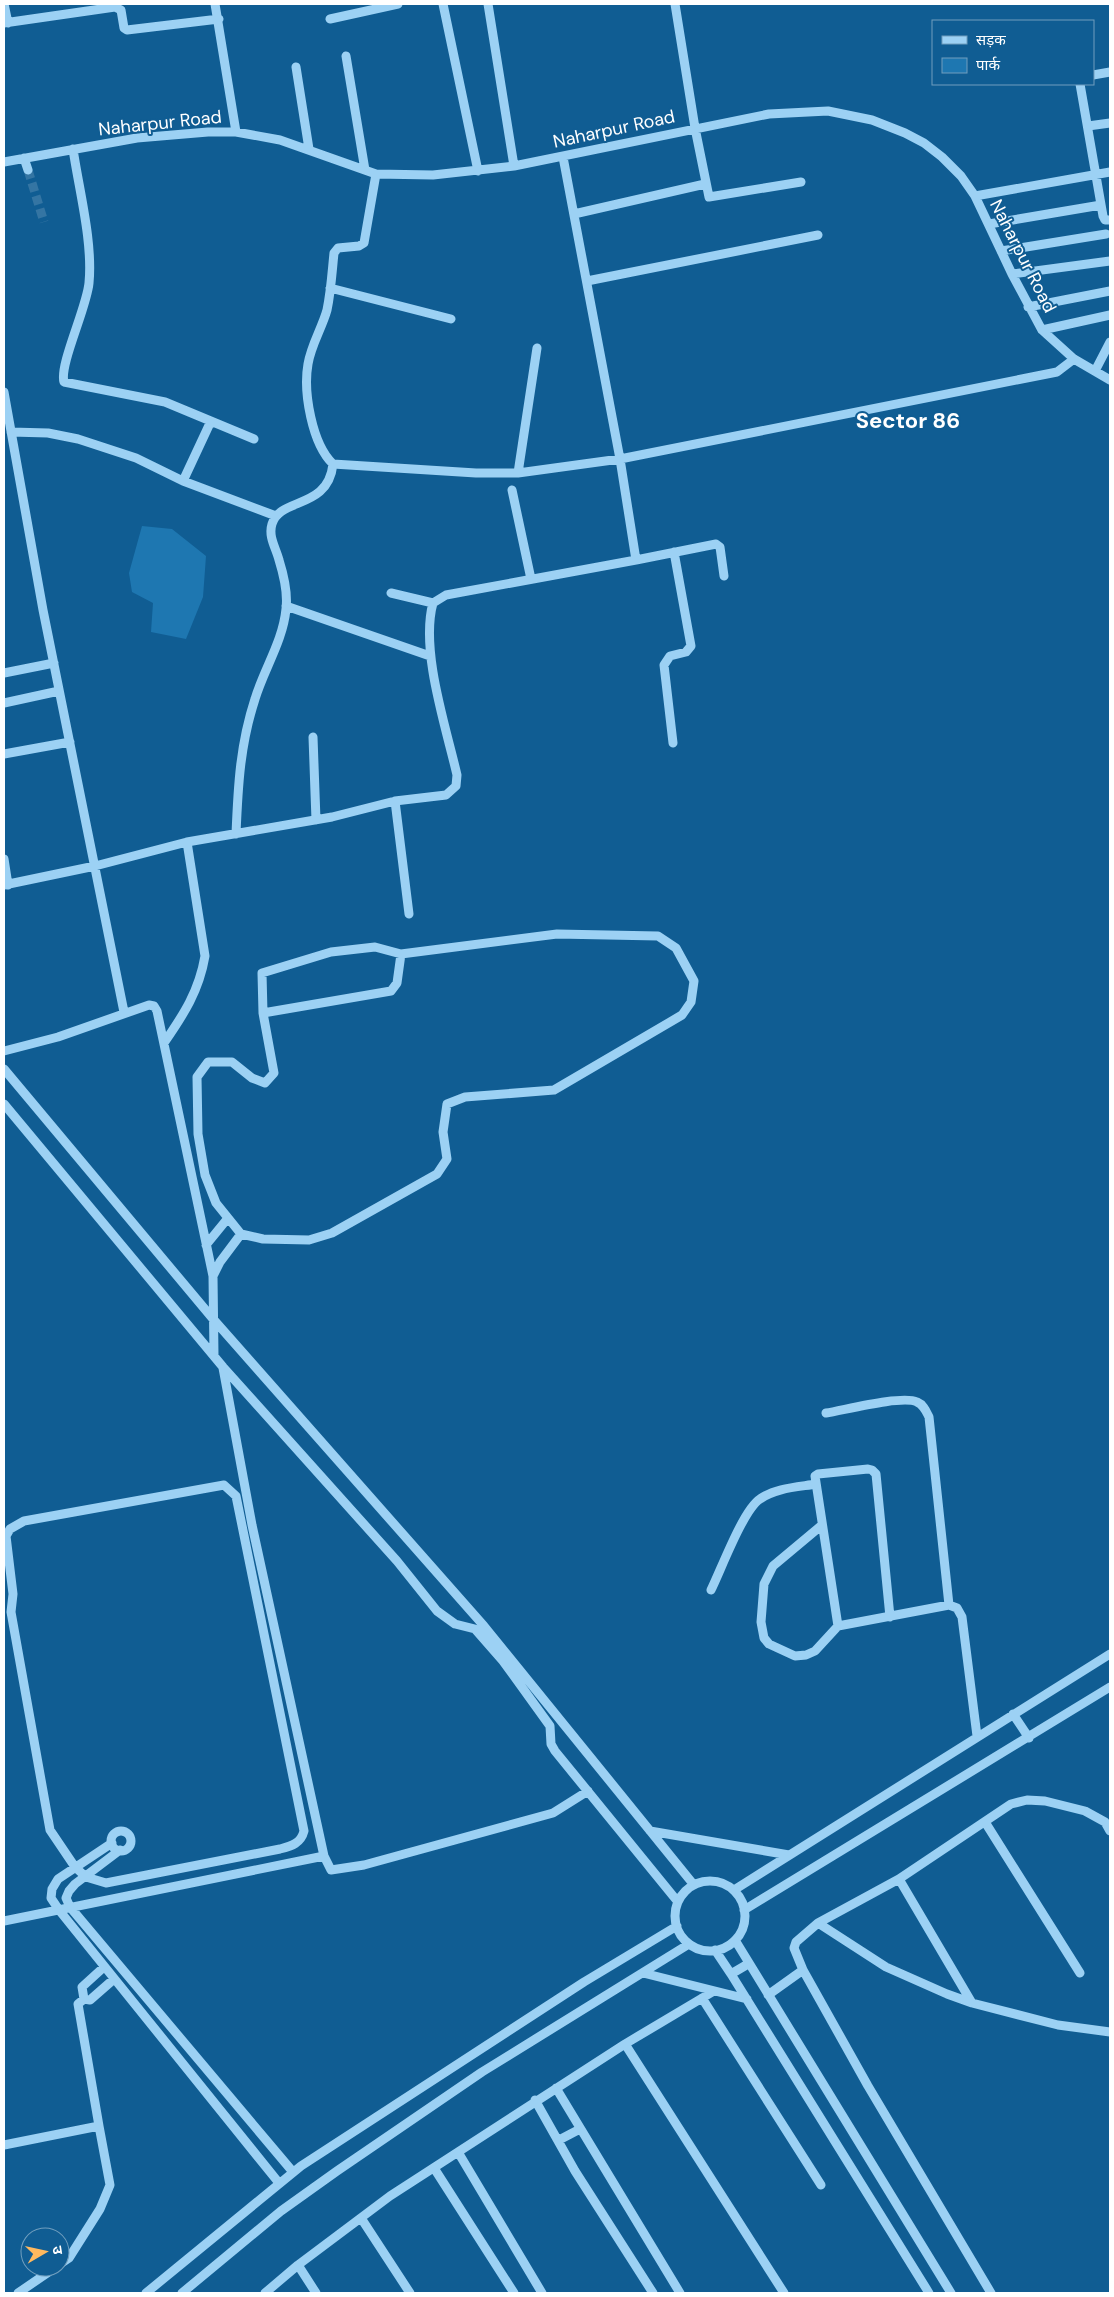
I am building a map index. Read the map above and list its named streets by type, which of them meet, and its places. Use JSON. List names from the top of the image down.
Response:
{
  "streets": {
    "street": ["Naharpur Road"]
  },
  "districts": ["Sector 86"],
  "legend": ["सड़क", "पार्क"],
  "north": "right"
}
